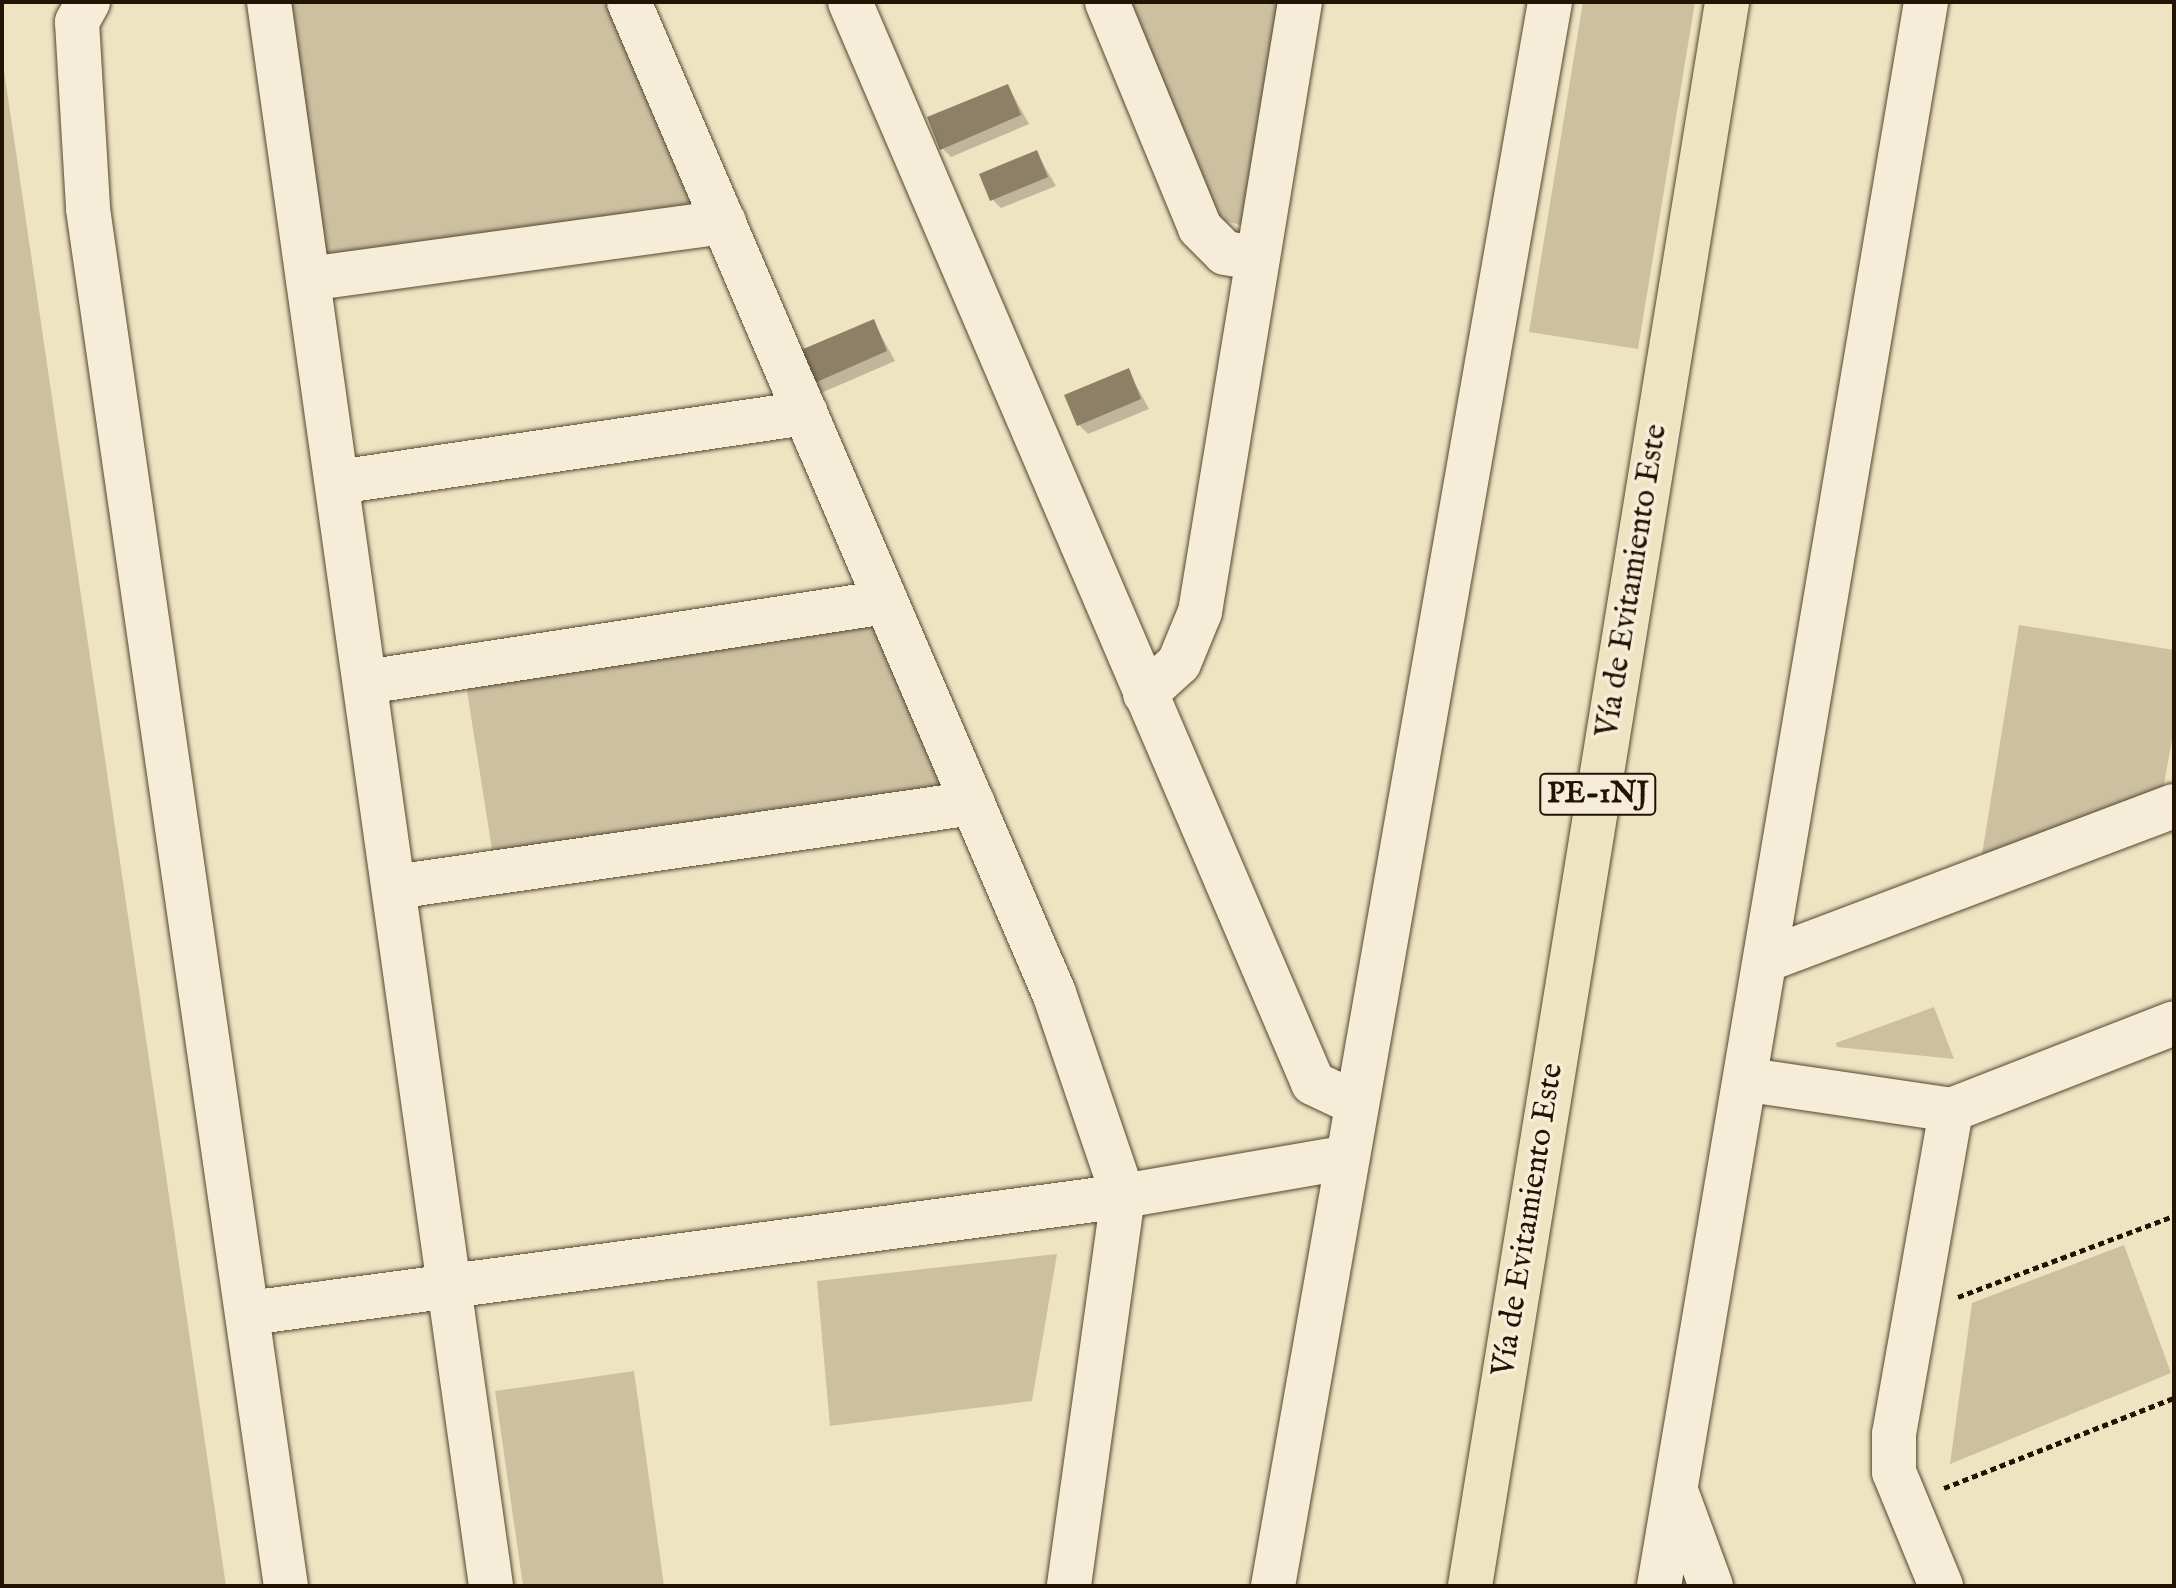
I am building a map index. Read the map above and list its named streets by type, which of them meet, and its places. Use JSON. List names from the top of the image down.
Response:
{
  "streets": {
    "highway": ["Vía de Evitamiento Este", "PE-1NJ"]
  }
}
